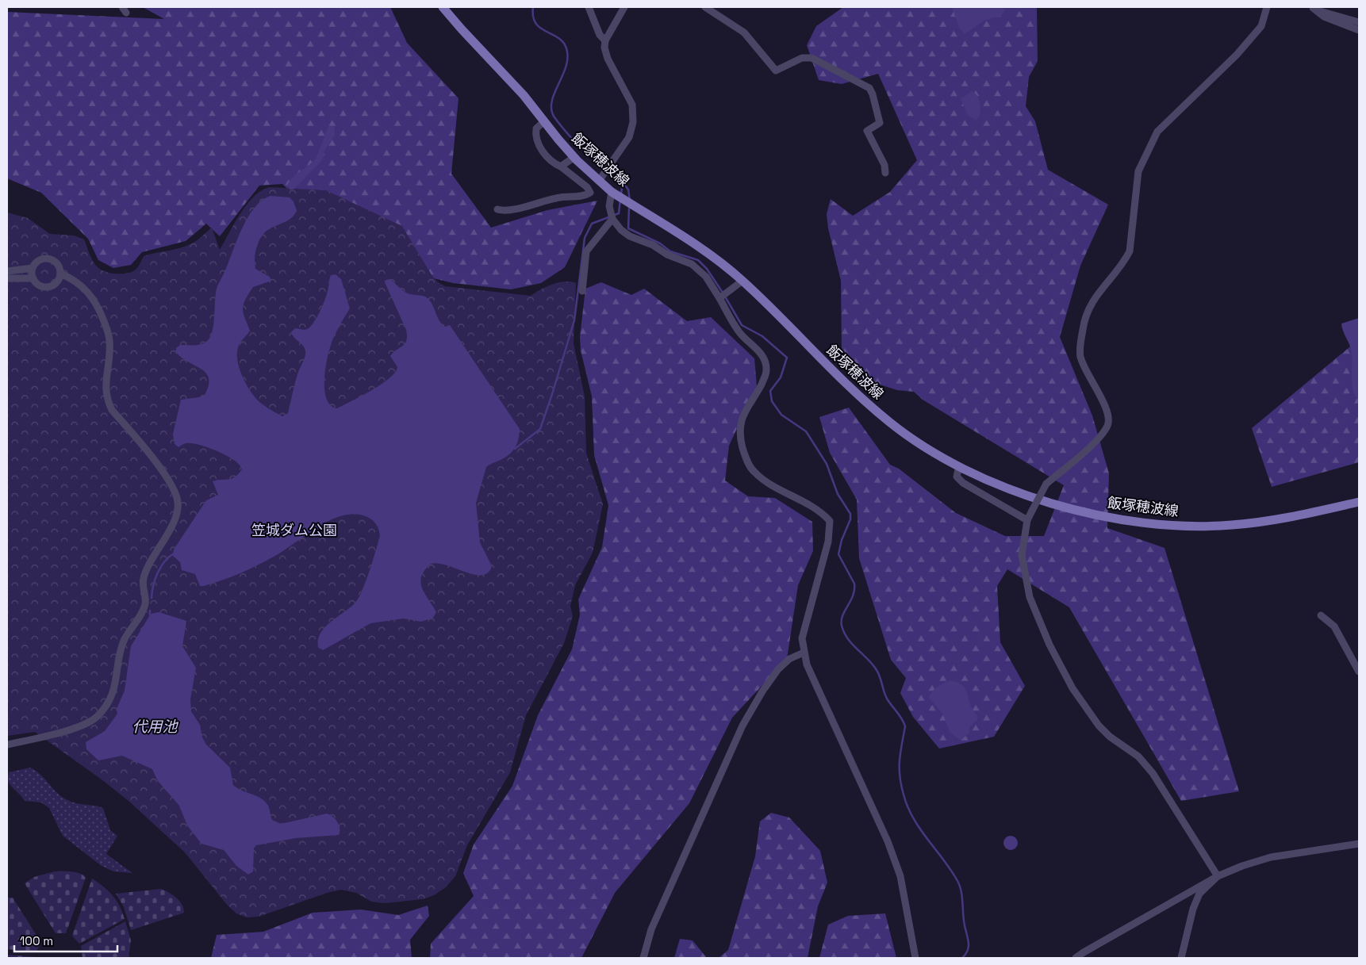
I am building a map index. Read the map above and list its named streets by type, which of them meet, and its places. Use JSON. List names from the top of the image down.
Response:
{
  "streets": {
    "main road": ["飯塚穂波線"]
  },
  "water": ["代用池"],
  "parks": ["笠城ダム公園"],
  "scale_bar": "100 m"
}
